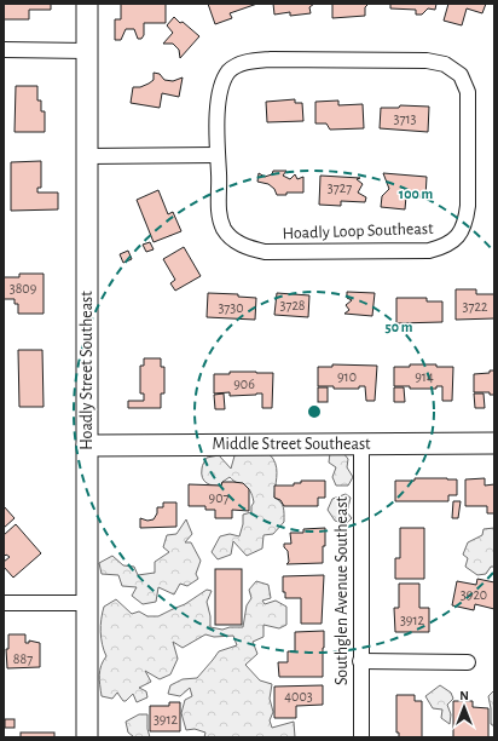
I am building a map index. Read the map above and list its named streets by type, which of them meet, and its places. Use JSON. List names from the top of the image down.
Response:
{
  "streets": {
    "street": [
      "Hoadly Loop Southeast",
      "Hoadly Street Southeast",
      "Middle Street Southeast",
      "Southglen Avenue Southeast"
    ]
  },
  "crossings": [
    ["Hoadly Street Southeast", "Middle Street Southeast"],
    ["Middle Street Southeast", "Southglen Avenue Southeast"]
  ],
  "house_numbers": [
    "3713",
    "3727",
    "3809",
    "3728",
    "3722",
    "3730",
    "910",
    "914",
    "906",
    "907",
    "3920",
    "3912",
    "887",
    "4003",
    "3912"
  ],
  "north": "top",
  "rings": ["100 m", "50 m"]
}
